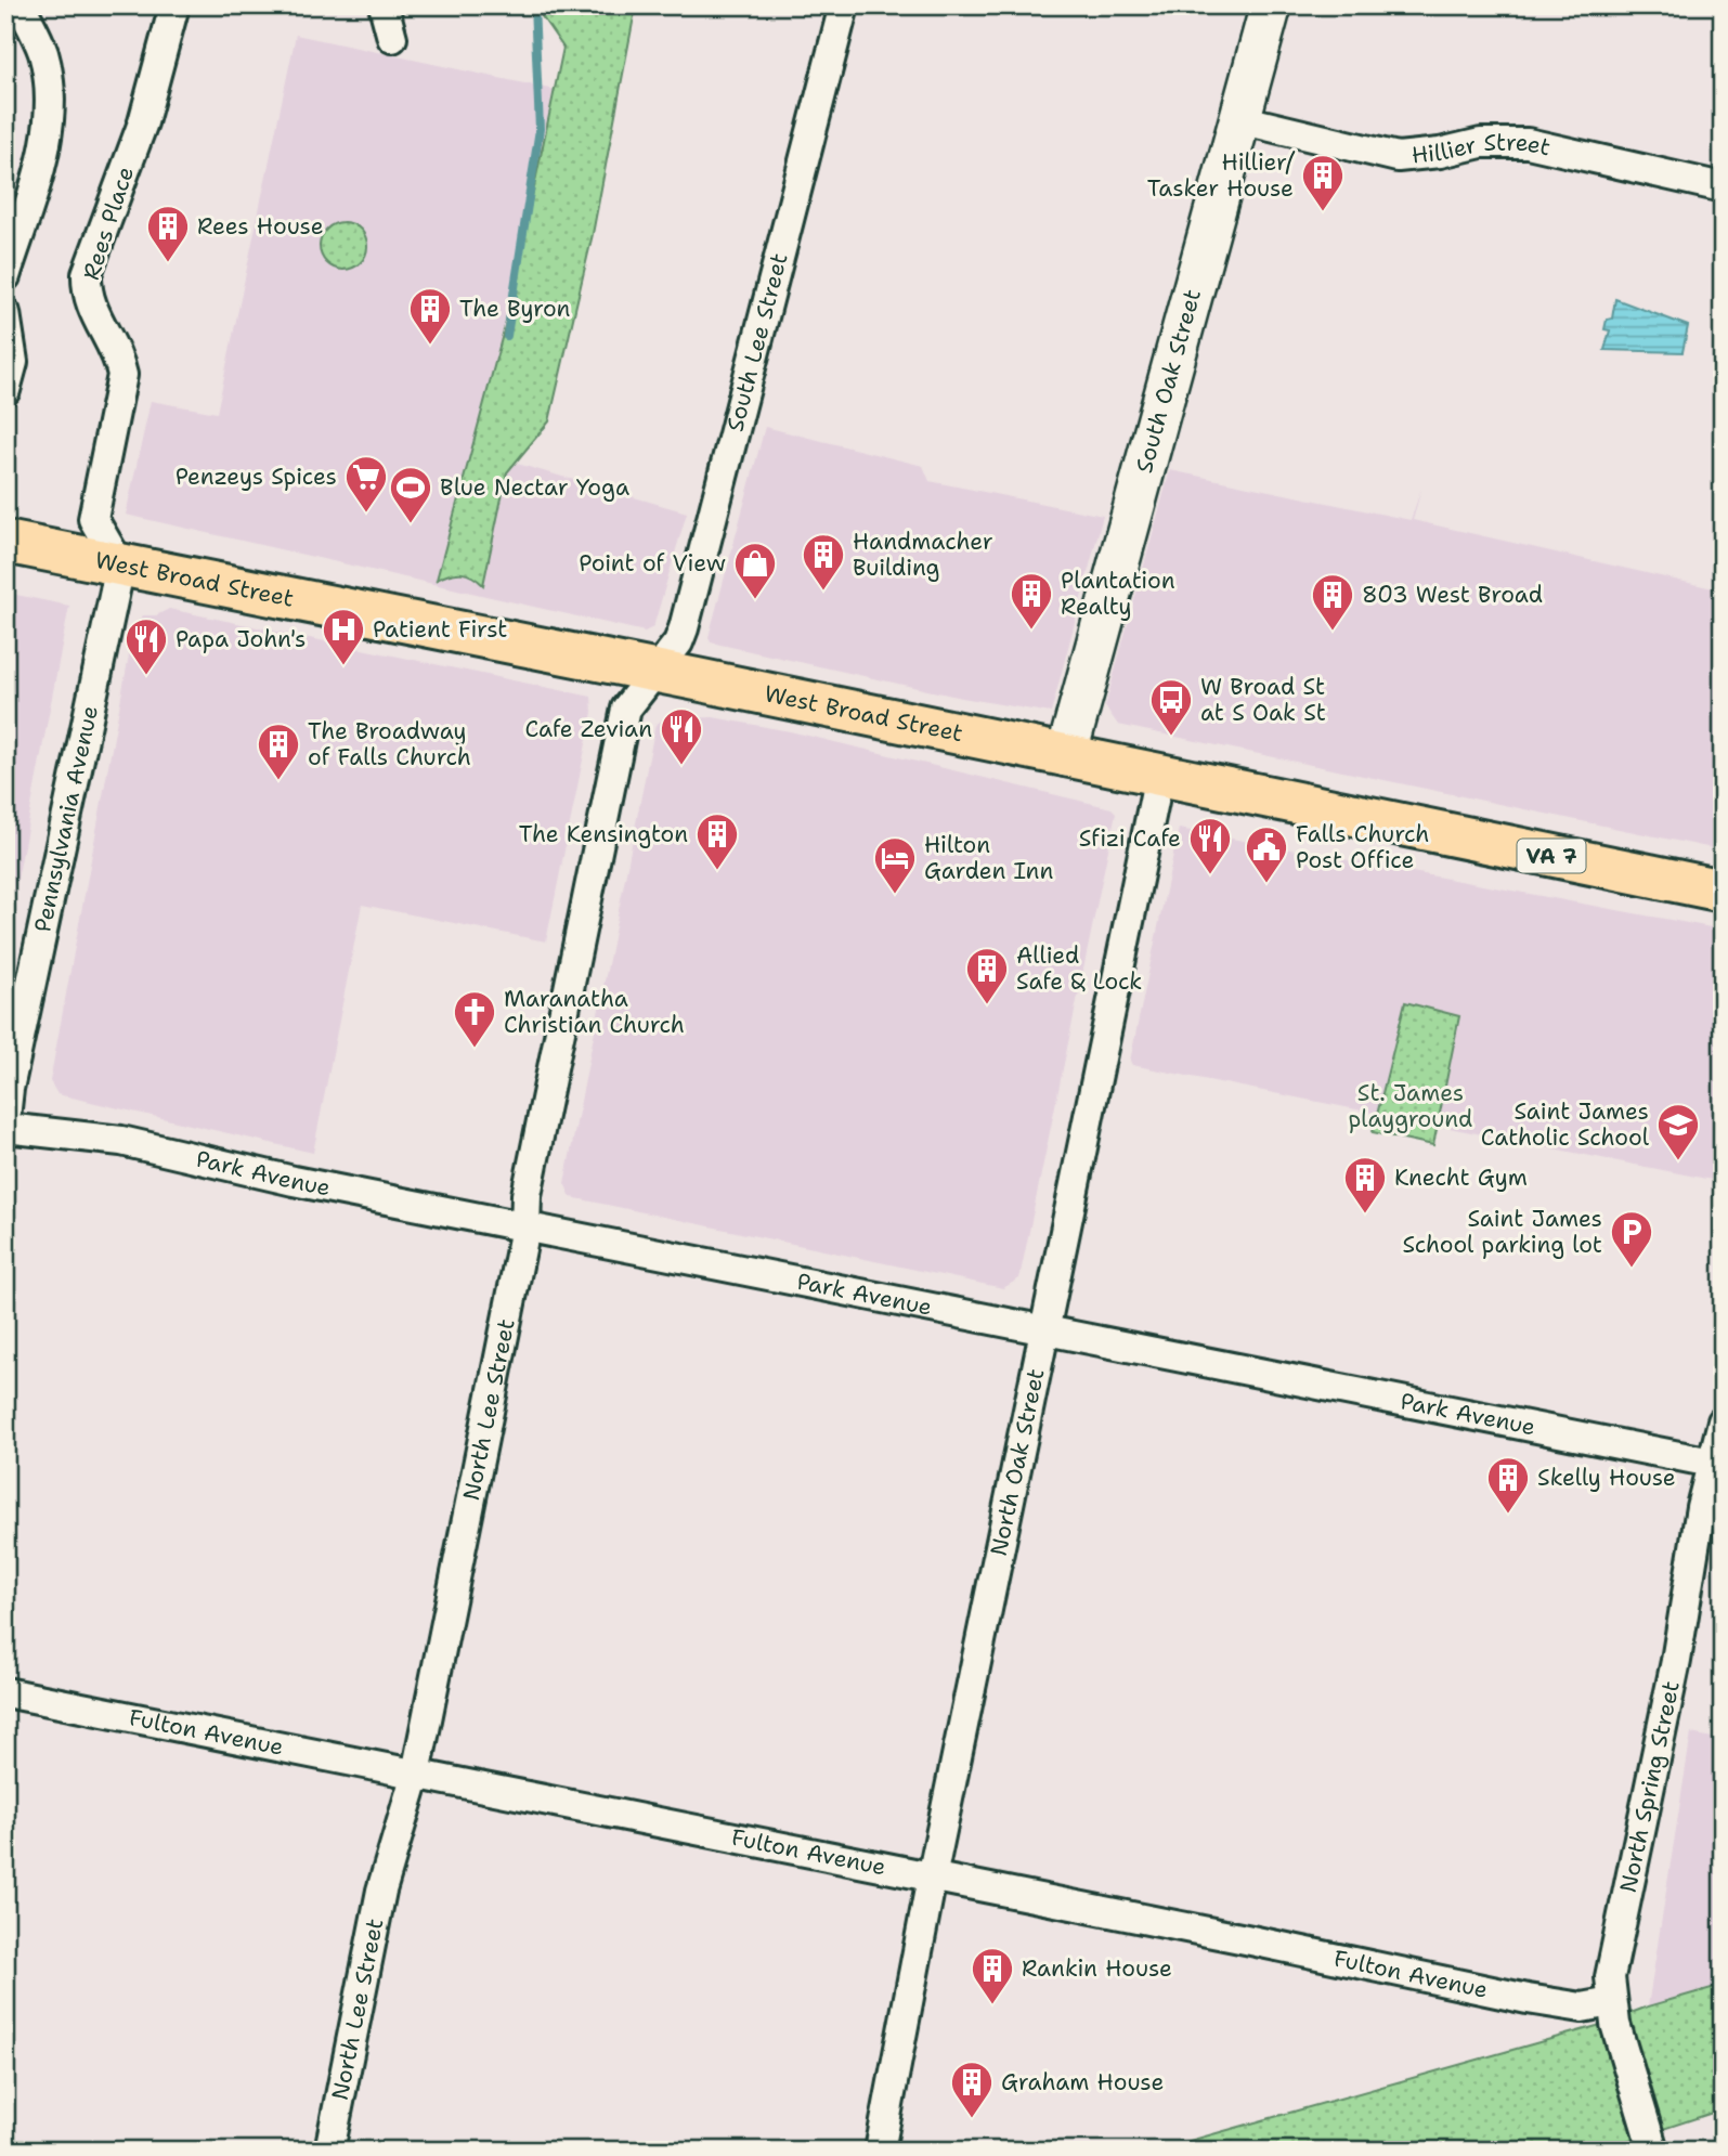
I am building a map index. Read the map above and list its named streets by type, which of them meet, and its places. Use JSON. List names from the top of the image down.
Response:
{
  "streets": {
    "main road": ["West Broad Street", "VA 7"],
    "street": [
      "Hillier Street",
      "Rees Place",
      "South Lee Street",
      "South Oak Street",
      "Pennsylvania Avenue",
      "Park Avenue",
      "North Lee Street",
      "North Oak Street",
      "Fulton Avenue",
      "North Spring Street"
    ]
  },
  "crossings": [
    ["Hillier Street", "South Oak Street"],
    ["Rees Place", "West Broad Street"],
    ["Rees Place", "Pennsylvania Avenue"],
    ["South Lee Street", "West Broad Street"],
    ["South Lee Street", "North Lee Street"],
    ["South Oak Street", "West Broad Street"],
    ["West Broad Street", "Pennsylvania Avenue"],
    ["West Broad Street", "North Lee Street"],
    ["West Broad Street", "North Oak Street"],
    ["Park Avenue", "North Lee Street"],
    ["Park Avenue", "North Oak Street"],
    ["Park Avenue", "North Spring Street"],
    ["North Lee Street", "Fulton Avenue"],
    ["North Oak Street", "Fulton Avenue"],
    ["Fulton Avenue", "North Spring Street"]
  ],
  "parks": ["St. James playground"],
  "places": {
    "building": [
      "Hillier/ Tasker House",
      "Rees House",
      "The Byron",
      "Handmacher Building",
      "Plantation Realty",
      "803 West Broad",
      "The Broadway of Falls Church",
      "The Kensington",
      "Allied Safe & Lock",
      "Knecht Gym",
      "Skelly House",
      "Rankin House",
      "Graham House"
    ],
    "supermarket": ["Penzeys Spices"],
    "sports": ["Blue Nectar Yoga"],
    "shop": ["Point of View"],
    "hospital": ["Patient First"],
    "restaurant": ["Papa John's", "Cafe Zevian", "Sfizi Cafe"],
    "bus stop": ["W Broad St at S Oak St"],
    "public building": ["Falls Church Post Office"],
    "hotel": ["Hilton Garden Inn"],
    "church": ["Maranatha Christian Church"],
    "school or university": ["Saint James Catholic School"],
    "parking": ["Saint James School parking lot"]
  }
}
